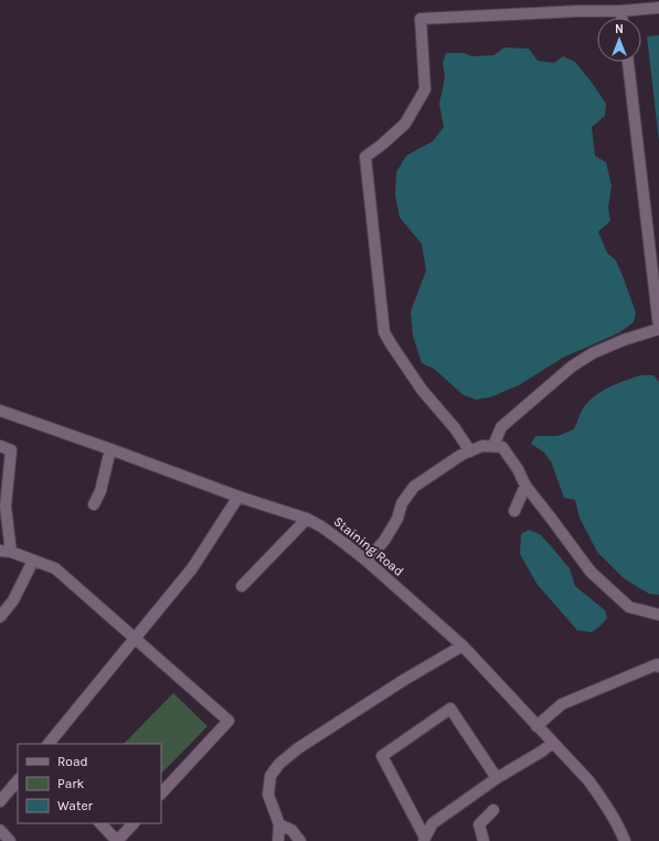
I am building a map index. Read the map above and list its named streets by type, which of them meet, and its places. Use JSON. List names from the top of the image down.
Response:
{
  "streets": {
    "street": ["Staining Road"]
  },
  "legend": ["Road", "Park", "Water"],
  "north": "top"
}
